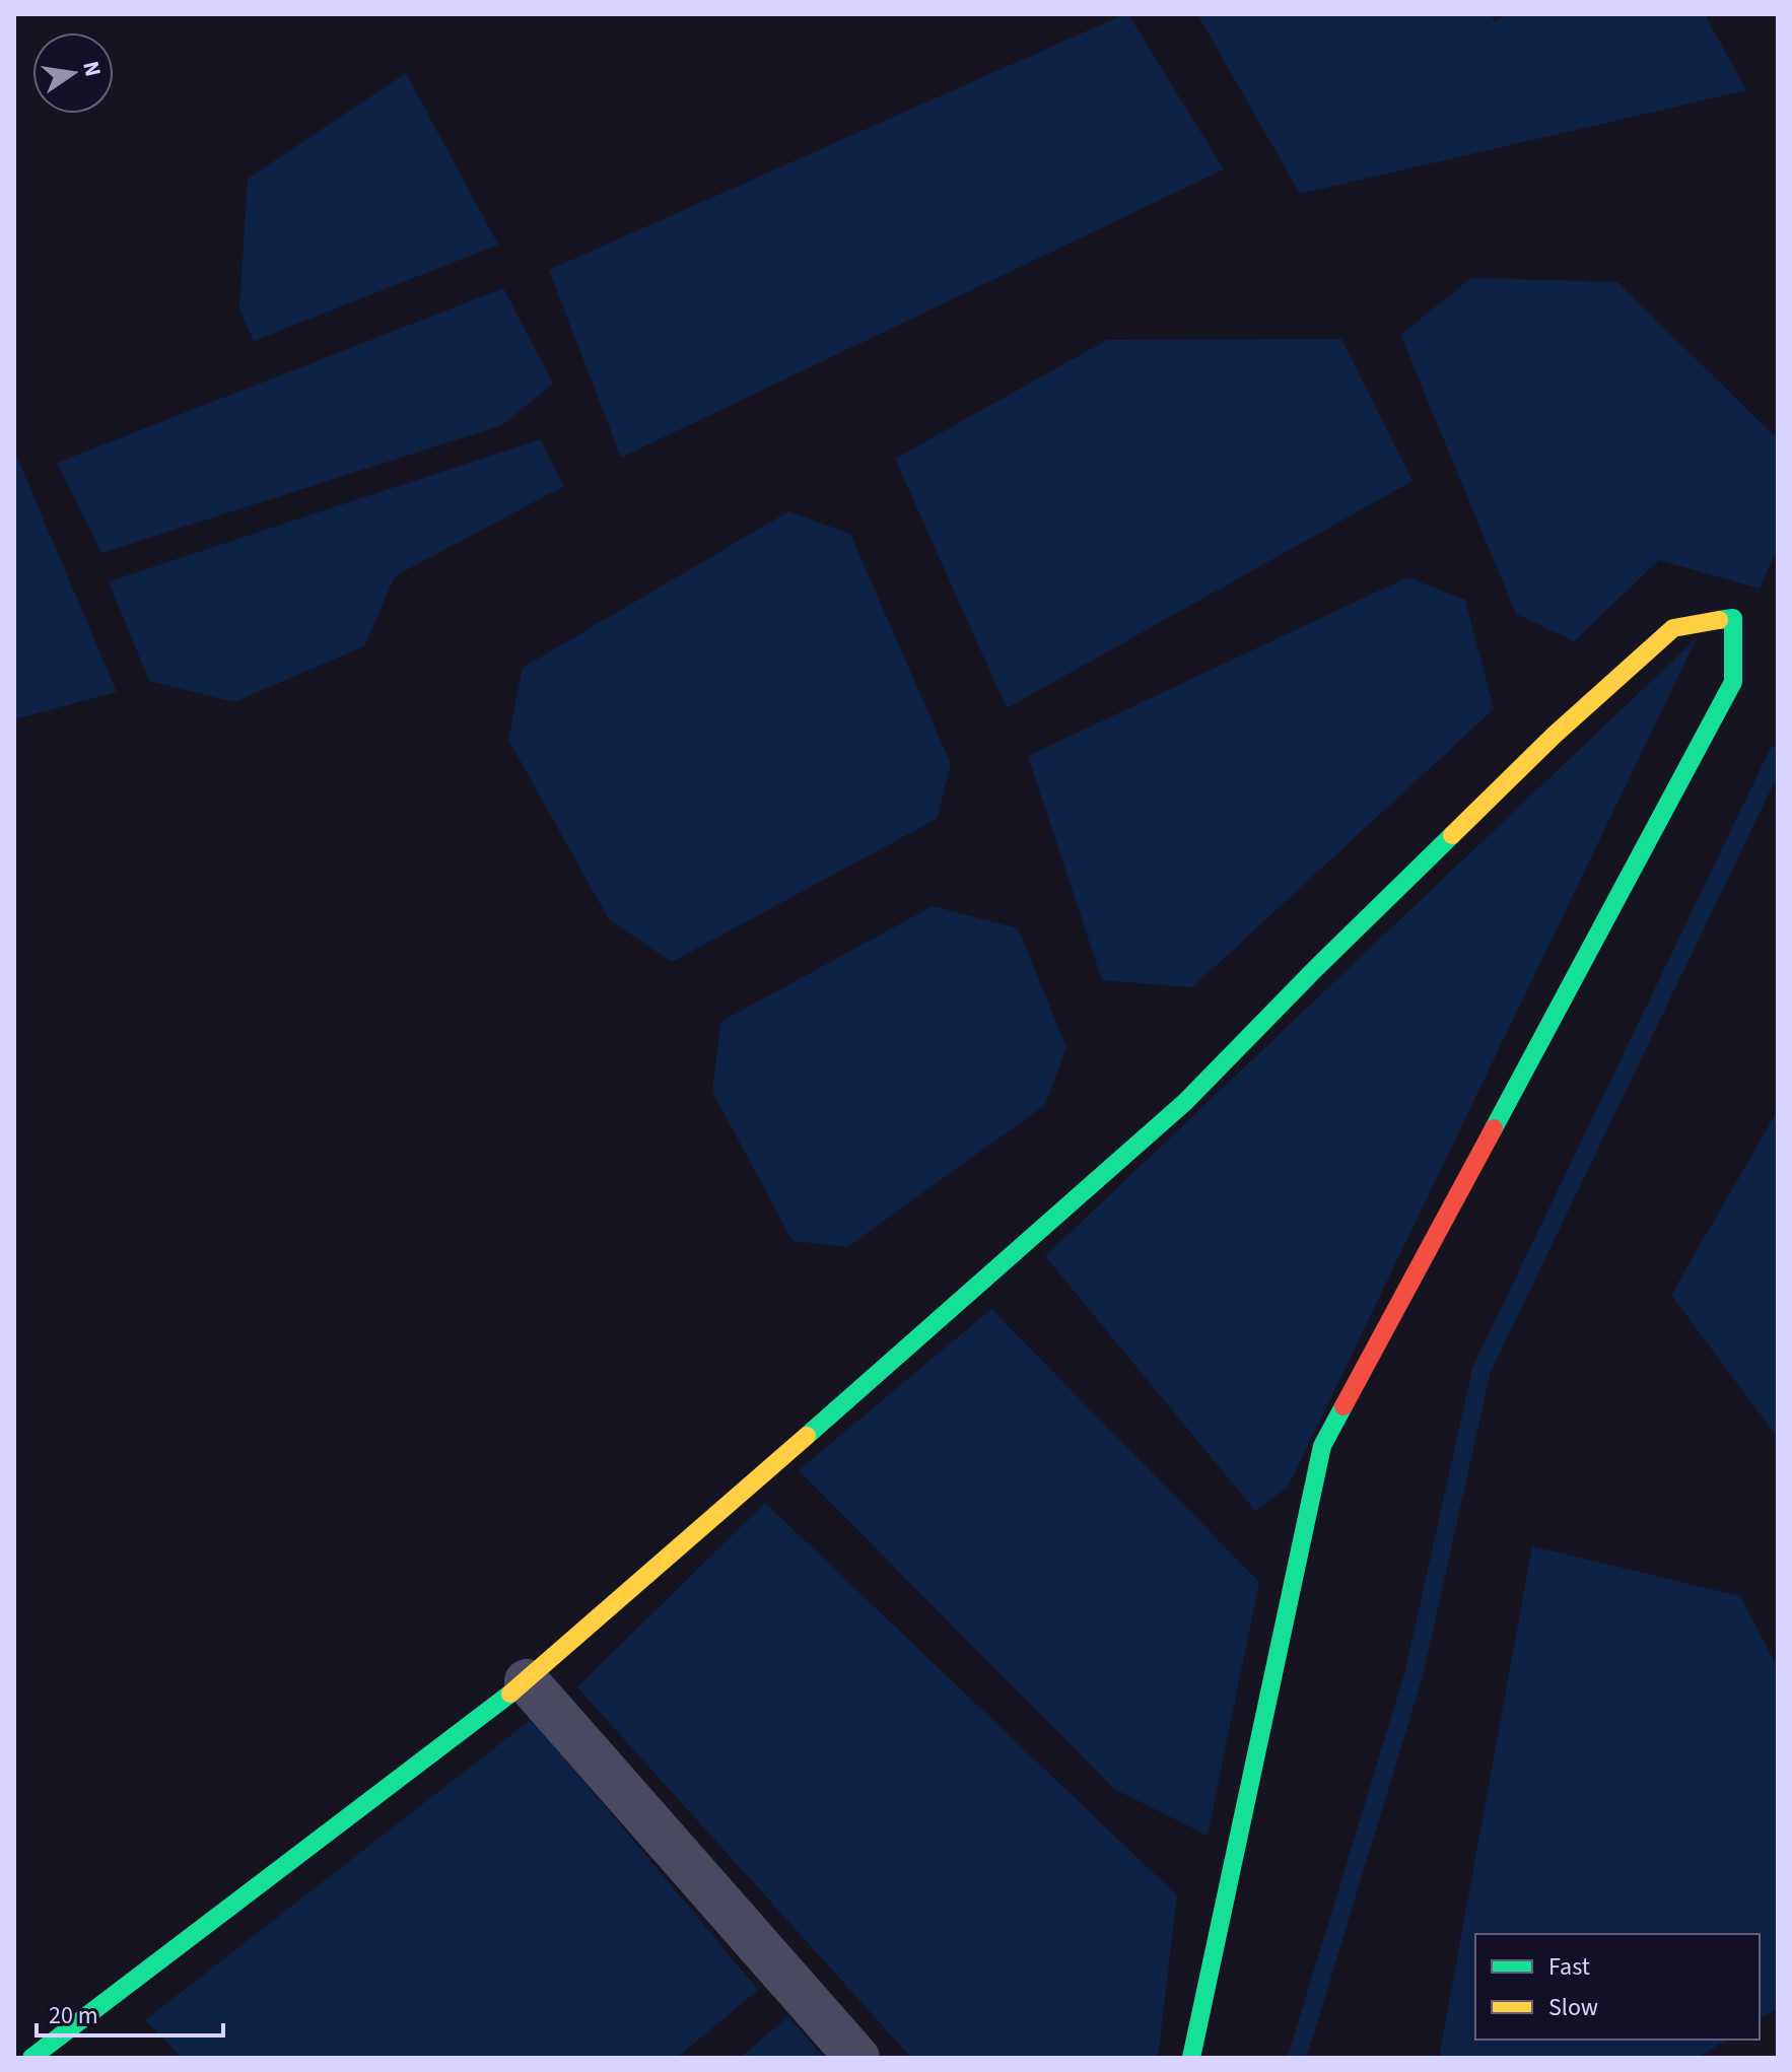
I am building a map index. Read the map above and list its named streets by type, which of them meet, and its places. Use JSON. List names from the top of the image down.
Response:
{
  "legend": ["Fast", "Slow"],
  "scale_bar": "20 m",
  "north": "right"
}
